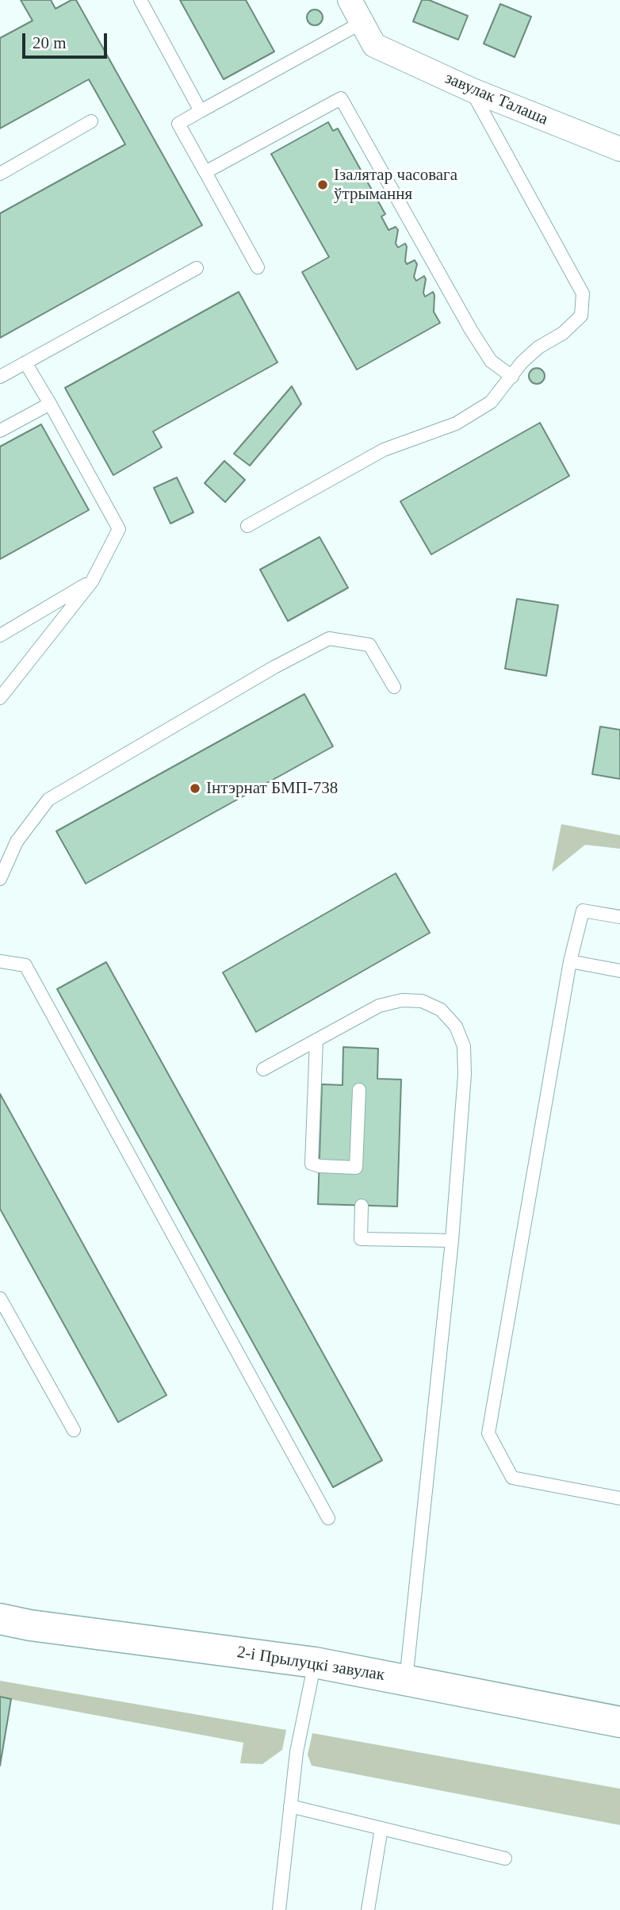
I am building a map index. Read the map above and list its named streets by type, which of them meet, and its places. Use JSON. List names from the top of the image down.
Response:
{
  "streets": {
    "street": ["завулак Талаша", "2-і Прылуцкі завулак"]
  },
  "places": ["Ізалятар часовага ўтрымання", "Інтэрнат БМП-738"],
  "scale_bar": "20 m"
}
